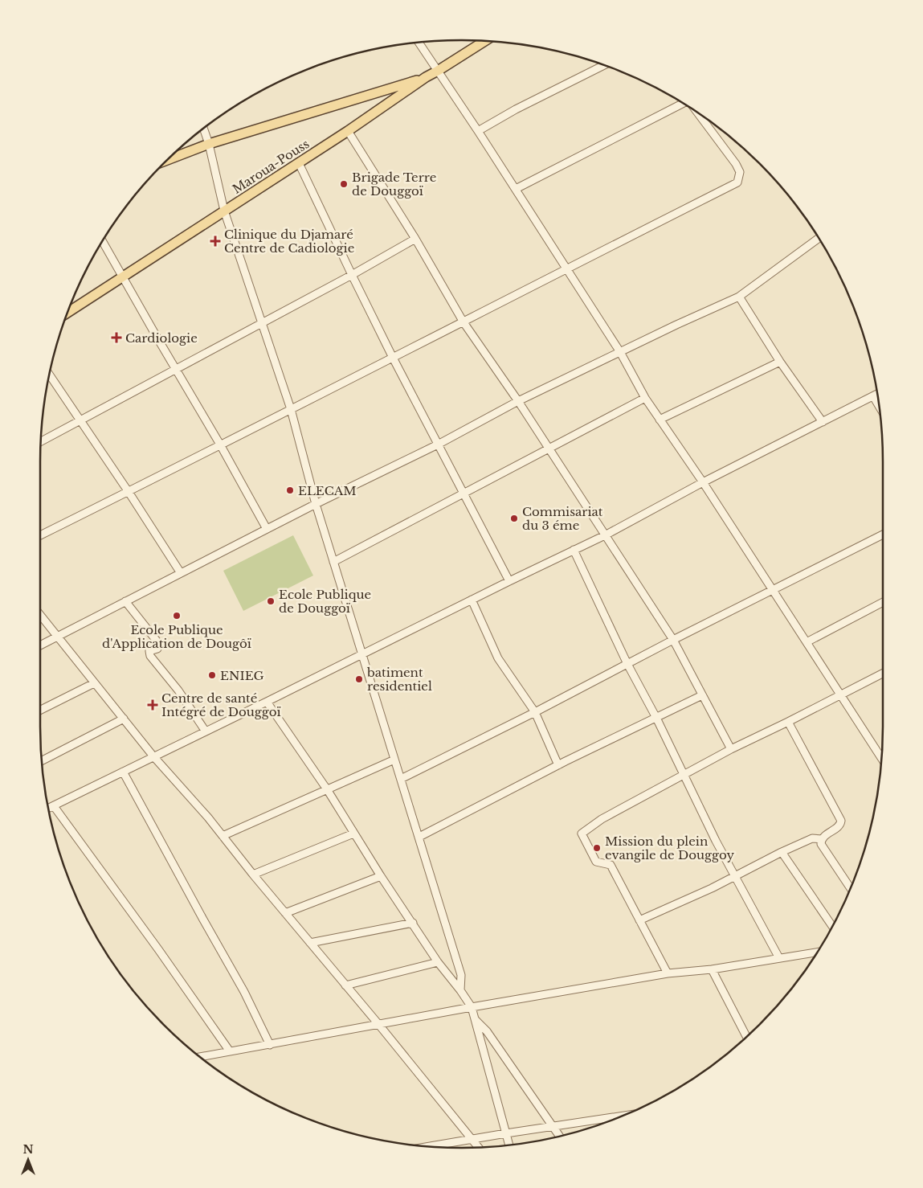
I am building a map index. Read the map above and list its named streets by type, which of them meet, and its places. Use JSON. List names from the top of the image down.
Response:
{
  "streets": {
    "main road": ["Maroua-Pouss"]
  },
  "places": {
    "other": [
      "Brigade Terre de Douggoï",
      "ELECAM",
      "Commisariat du 3 éme",
      "Ecole Publique de Douggoï",
      "Ecole Publique d'Application de Dougôï",
      "ENIEG",
      "batiment residentiel",
      "Mission du plein evangile de Douggoy"
    ],
    "health": ["Clinique du Djamaré Centre de Cadiologie", "Cardiologie", "Centre de santé Intégré de Douggoï"]
  },
  "north": "top"
}
